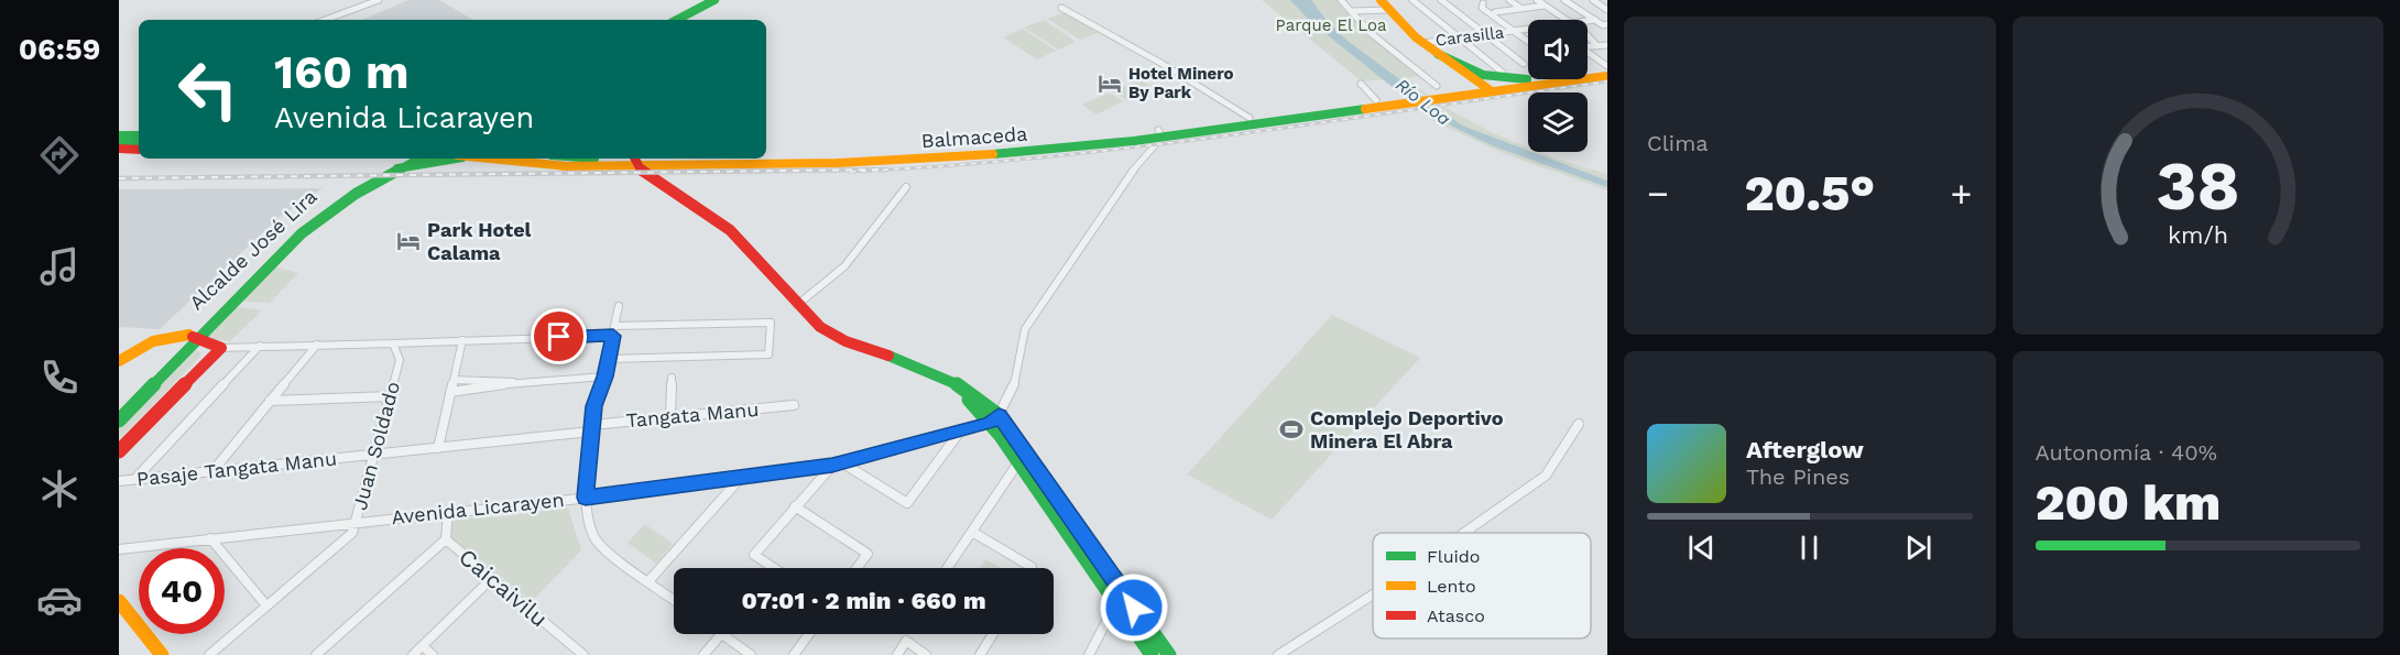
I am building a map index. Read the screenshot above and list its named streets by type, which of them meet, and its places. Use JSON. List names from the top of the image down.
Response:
{
  "streets": {
    "main road": ["Balmaceda", "Alcalde José Lira"],
    "street": [
      "Carasilla",
      "Tangata Manu",
      "Juan Soldado",
      "Pasaje Tangata Manu",
      "Avenida Licarayen",
      "Caicaivilu"
    ]
  },
  "crossings": [
    ["Balmaceda", "Alcalde José Lira"],
    ["Tangata Manu", "Pasaje Tangata Manu"],
    ["Juan Soldado", "Pasaje Tangata Manu"],
    ["Juan Soldado", "Avenida Licarayen"],
    ["Avenida Licarayen", "Caicaivilu"]
  ],
  "water": ["Río Loa"],
  "parks": ["Parque El Loa"],
  "places": {
    "hotel": ["Hotel Minero By Park", "Park Hotel Calama"],
    "sports": ["Complejo Deportivo Minera El Abra"]
  },
  "legend": ["Fluido", "Lento", "Atasco"],
  "page": {
    "tabs": "06:59",
    "tile": [
      "Clima",
      ["Autonomía · 40%", "200 km"]
    ],
    "turn": ["160 m", "Avenida Licarayen"],
    "heat": ["−", "20.5°", "+"],
    "song": ["Afterglow", "The Pines"],
    "limit": "40",
    "trip": "07:01 · 2 min · 660 m",
    "gauge": ["38", "km/h"]
  }
}
